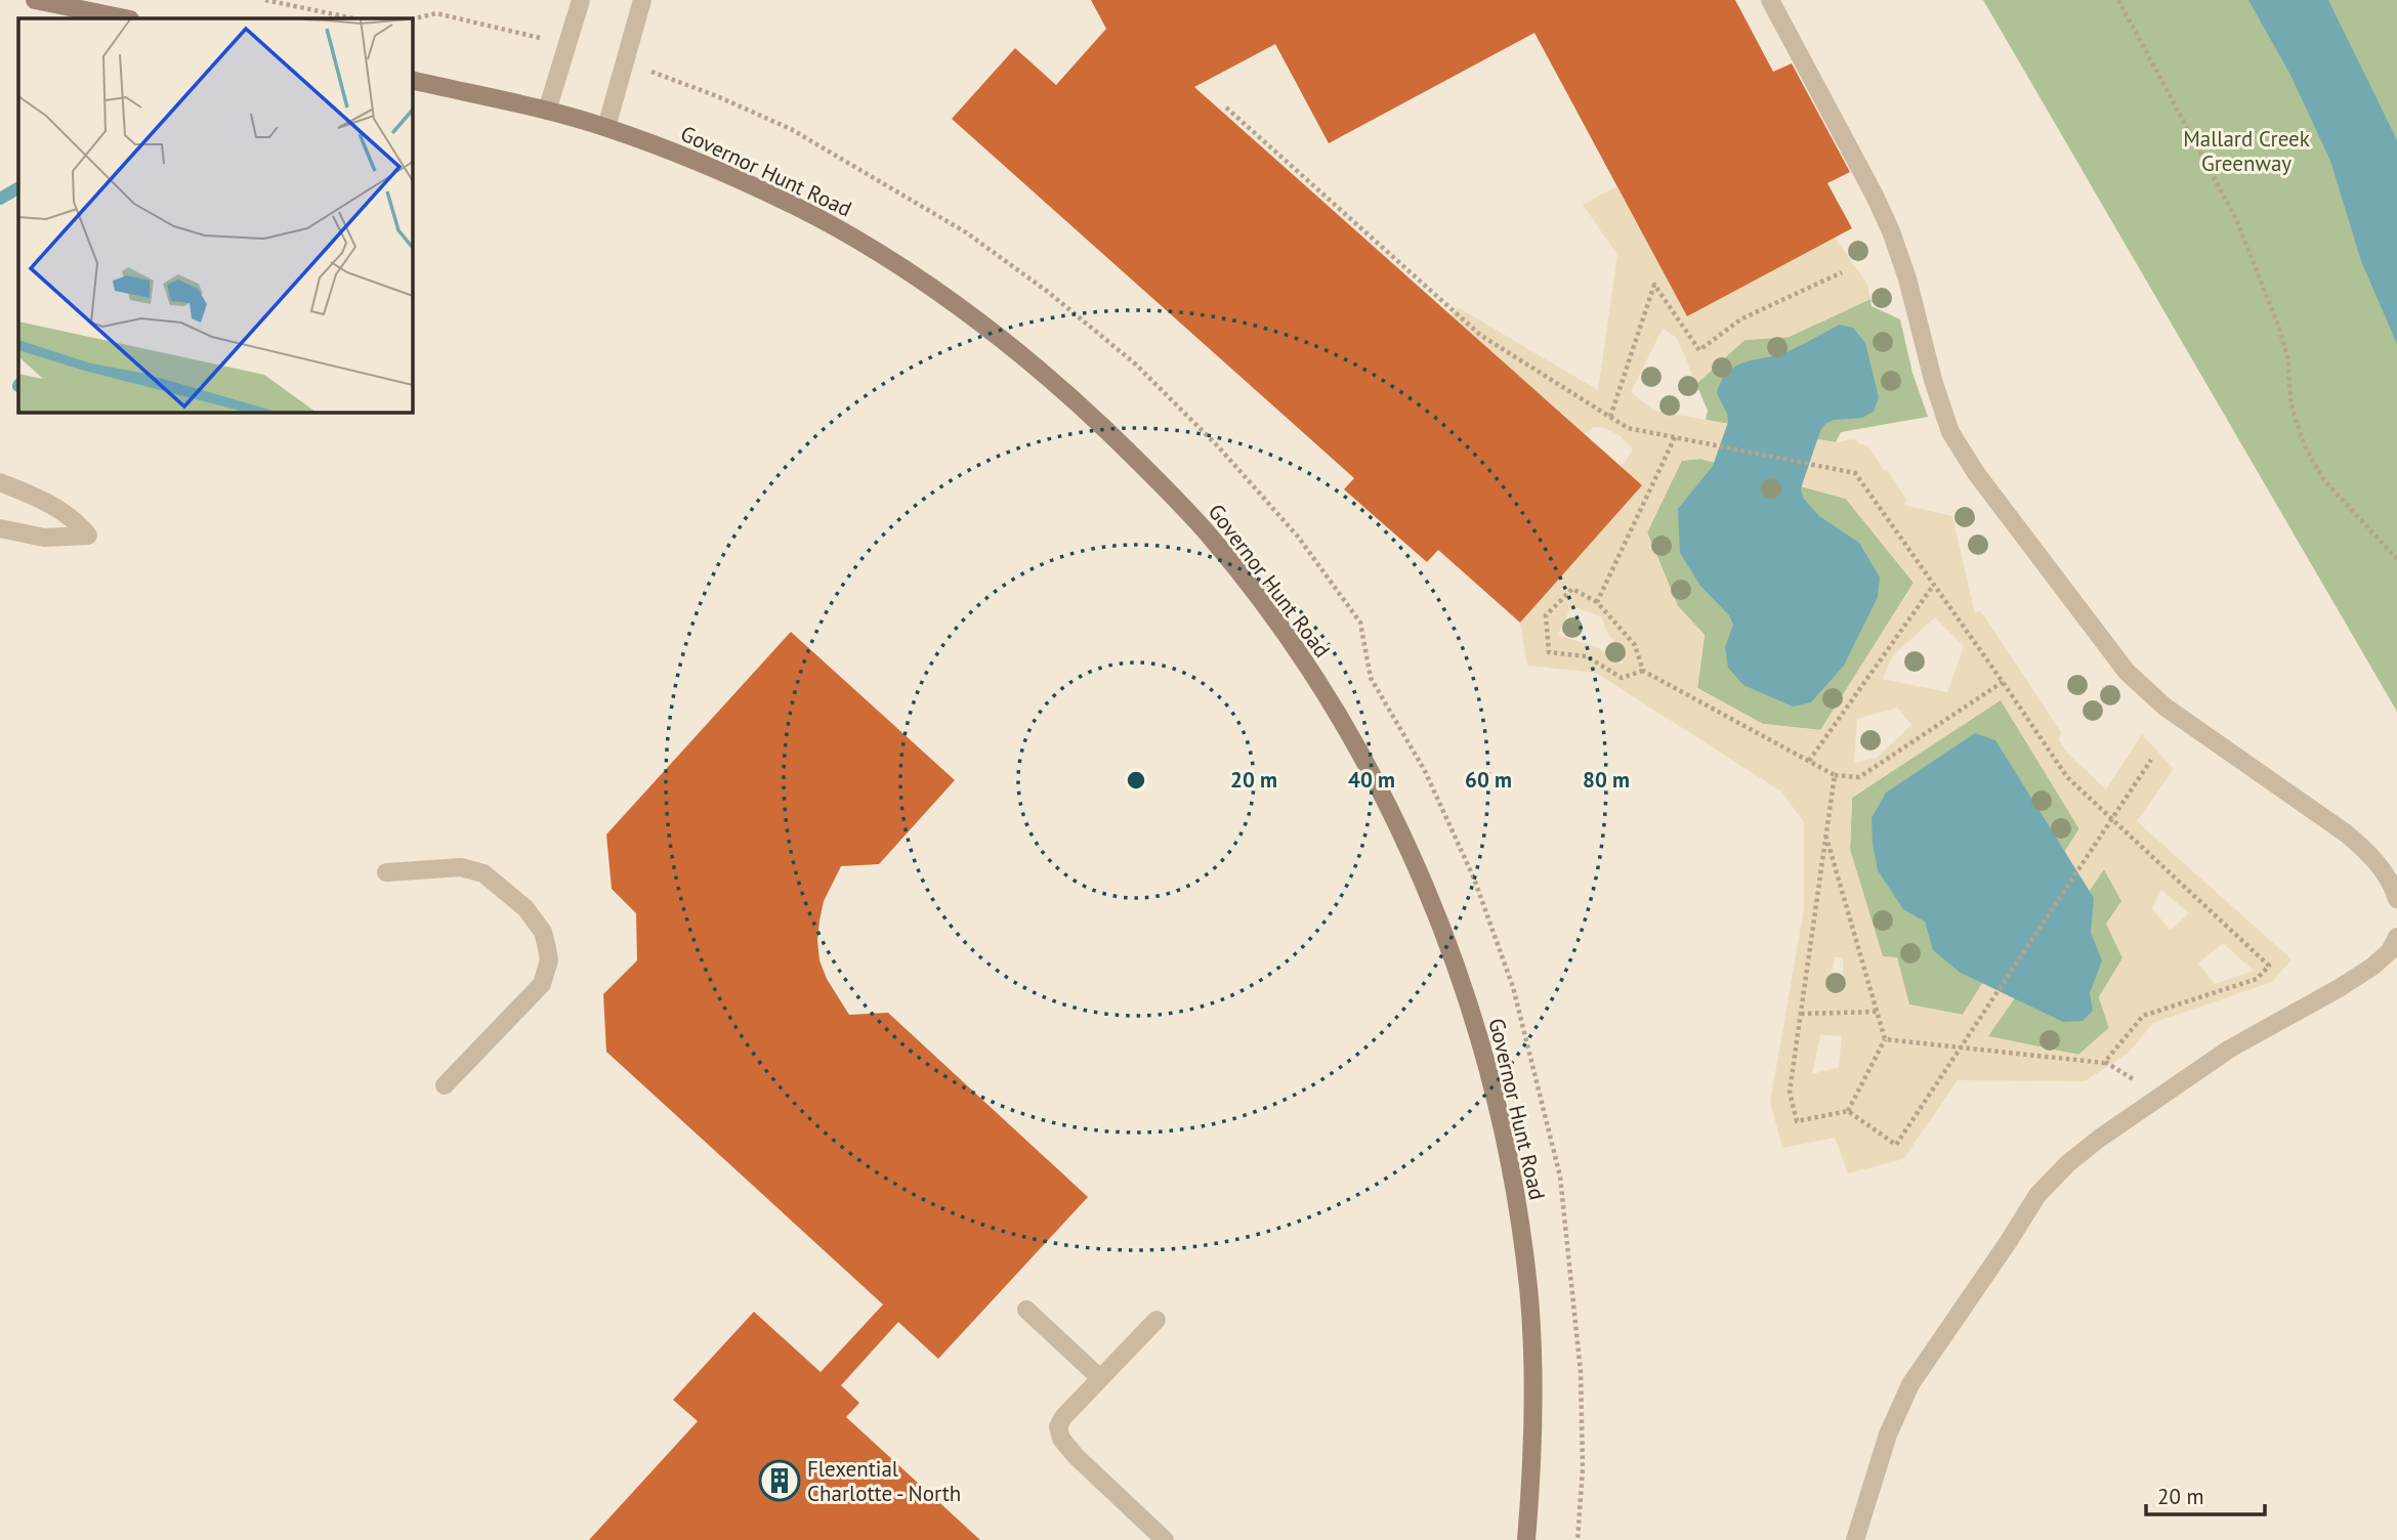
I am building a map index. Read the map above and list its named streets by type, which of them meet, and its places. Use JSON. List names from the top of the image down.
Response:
{
  "streets": {
    "street": ["Governor Hunt Road"]
  },
  "parks": ["Mallard Creek Greenway"],
  "places": {
    "building": ["Flexential Charlotte - North"]
  },
  "scale_bar": "20 m",
  "rings": [
    "20 m",
    "40 m",
    "60 m",
    "80 m"
  ]
}
